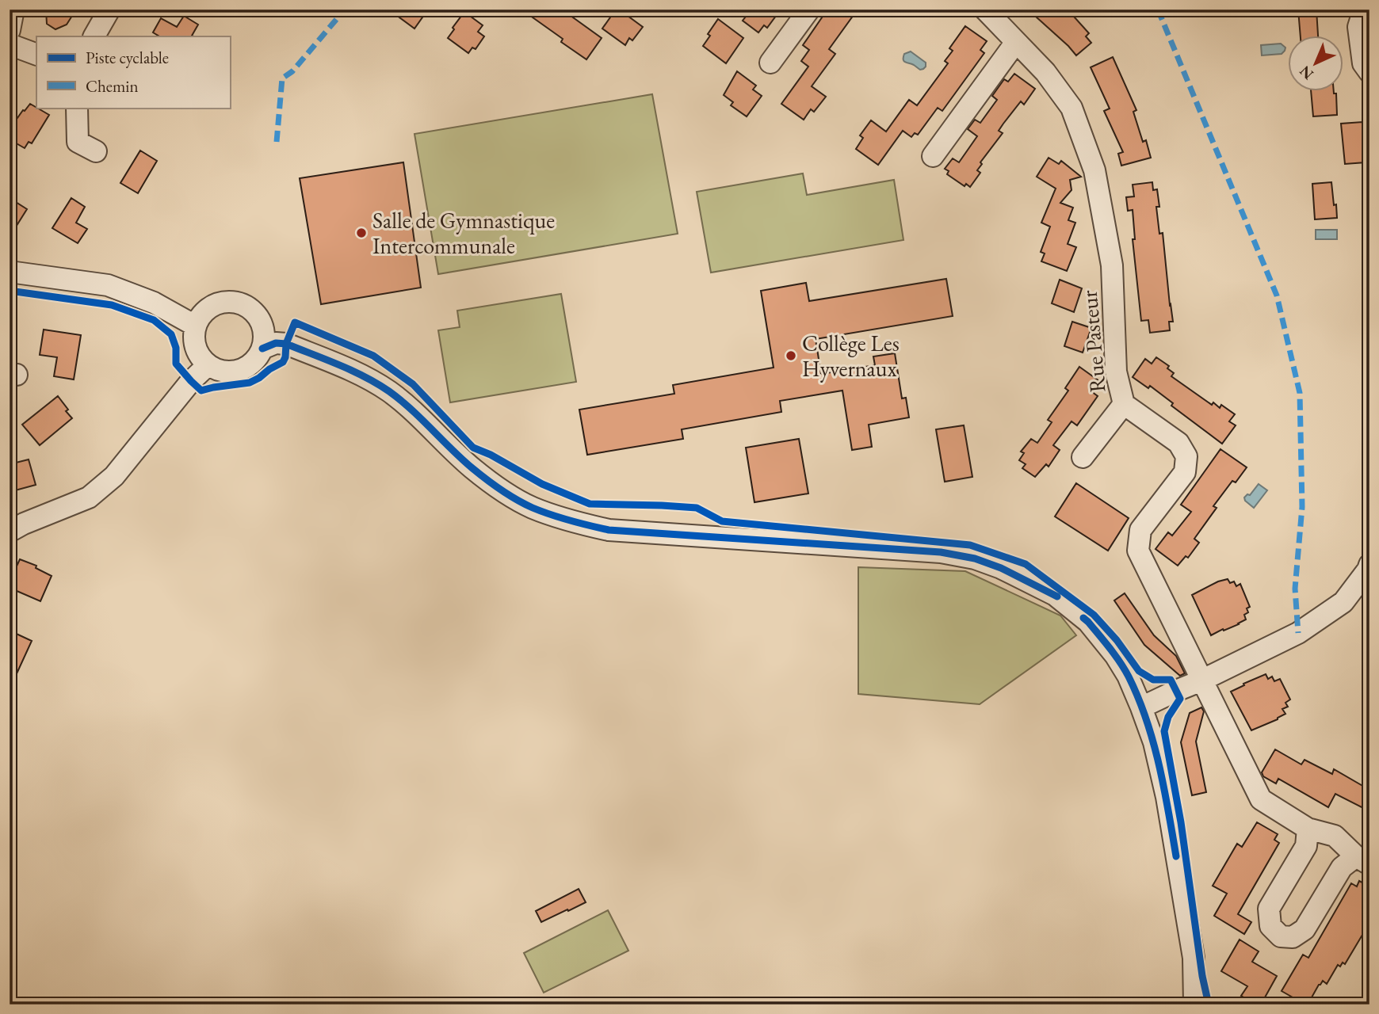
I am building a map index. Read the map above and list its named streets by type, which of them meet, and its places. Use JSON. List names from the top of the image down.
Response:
{
  "streets": {
    "street": ["Rue Pasteur"]
  },
  "places": ["Salle de Gymnastique Intercommunale", "Collège Les Hyvernaux"],
  "legend": ["Piste cyclable", "Chemin"],
  "north": "bottom left"
}
